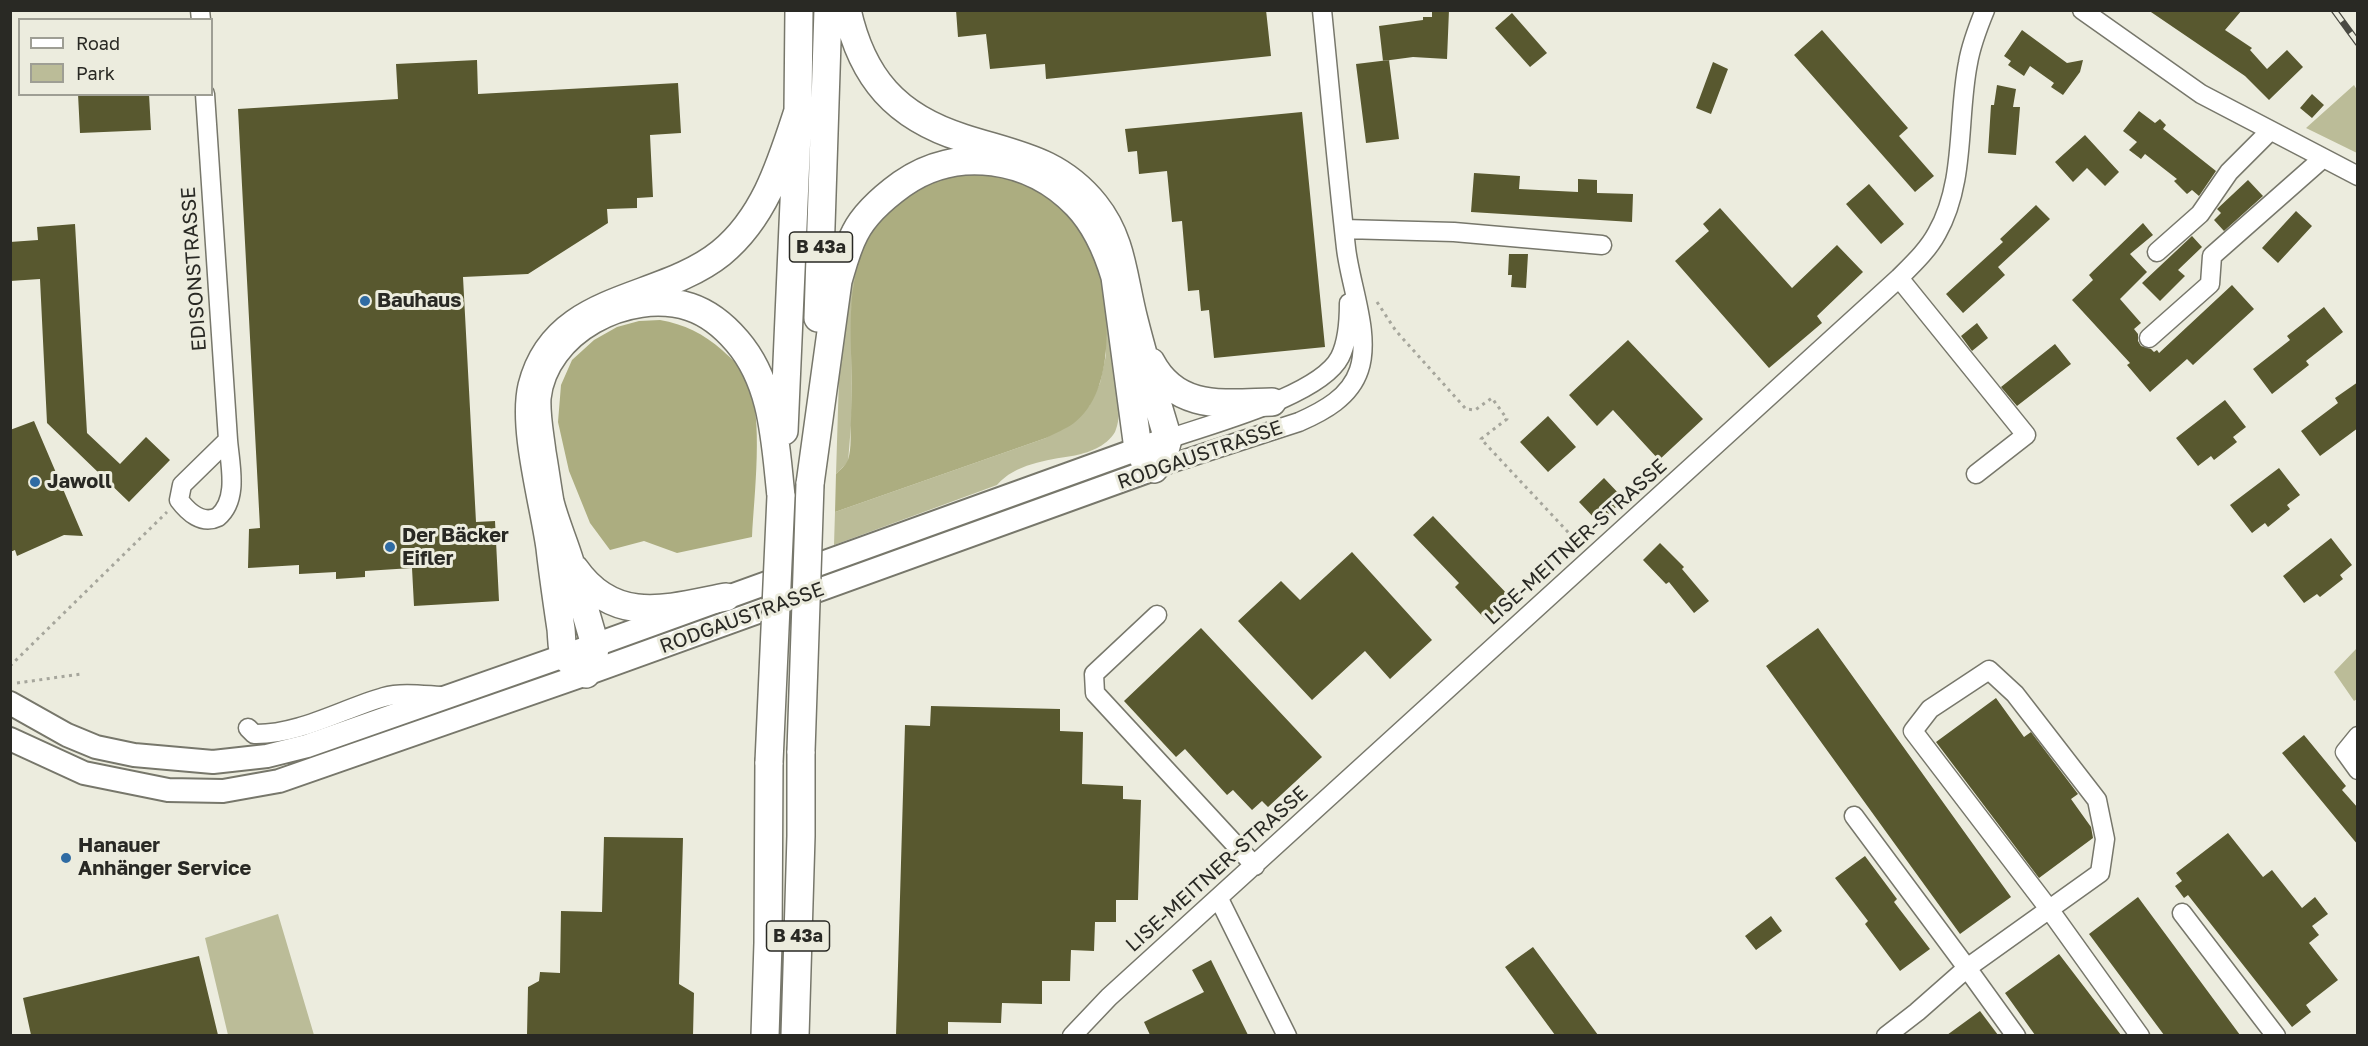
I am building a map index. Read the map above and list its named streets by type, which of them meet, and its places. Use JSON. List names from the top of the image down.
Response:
{
  "streets": {
    "highway": ["B 43a"],
    "main road": ["RODGAUSTRASSE"],
    "street": ["EDISONSTRASSE", "LISE-MEITNER-STRASSE"]
  },
  "places": [
    "Bauhaus",
    "Jawoll",
    "Der Bäcker Eifler",
    "Hanauer Anhänger Service"
  ],
  "legend": ["Road", "Park"]
}
